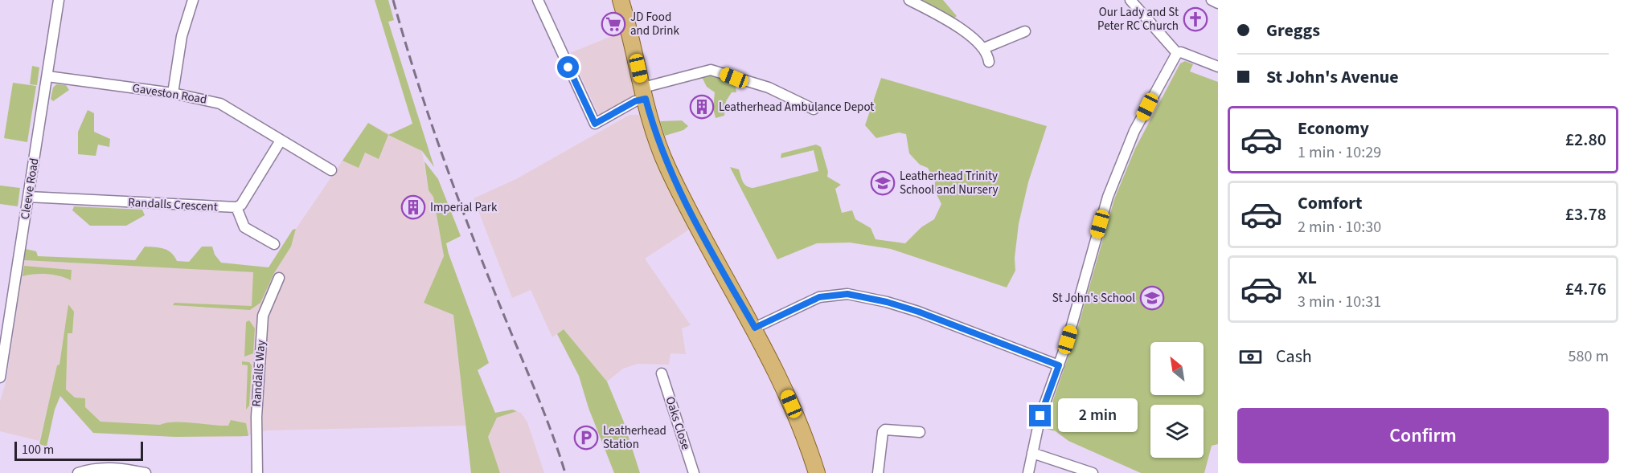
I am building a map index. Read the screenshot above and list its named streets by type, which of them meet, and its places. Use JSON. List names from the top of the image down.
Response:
{
  "streets": {
    "street": [
      "Gaveston Road",
      "Cleeve Road",
      "Randalls Crescent",
      "Randalls Way",
      "Oaks Close"
    ]
  },
  "crossings": [
    ["Gaveston Road", "Cleeve Road"],
    ["Cleeve Road", "Randalls Crescent"]
  ],
  "places": {
    "church": ["Our Lady and St Peter RC Church"],
    "supermarket": ["JD Food and Drink"],
    "building": ["Leatherhead Ambulance Depot", "Imperial Park"],
    "school or university": ["Leatherhead Trinity School and Nursery", "St John's School"],
    "parking": ["Leatherhead Station"]
  },
  "scale_bar": "100 m",
  "north": "top left",
  "page": {
    "banner": ["Greggs", "St John's Avenue"],
    "list": [
      {
        "name": "Economy",
        "note": "1 min · 10:29",
        "value": "£2.80"
      },
      {
        "name": "Comfort",
        "note": "2 min · 10:30",
        "value": "£3.78"
      },
      {
        "name": "XL",
        "note": "3 min · 10:31",
        "value": "£4.76"
      }
    ],
    "pay": ["Cash", "580 m"],
    "bubble": "2 min",
    "buttons": "Confirm",
    "scale": "100 m"
  }
}
